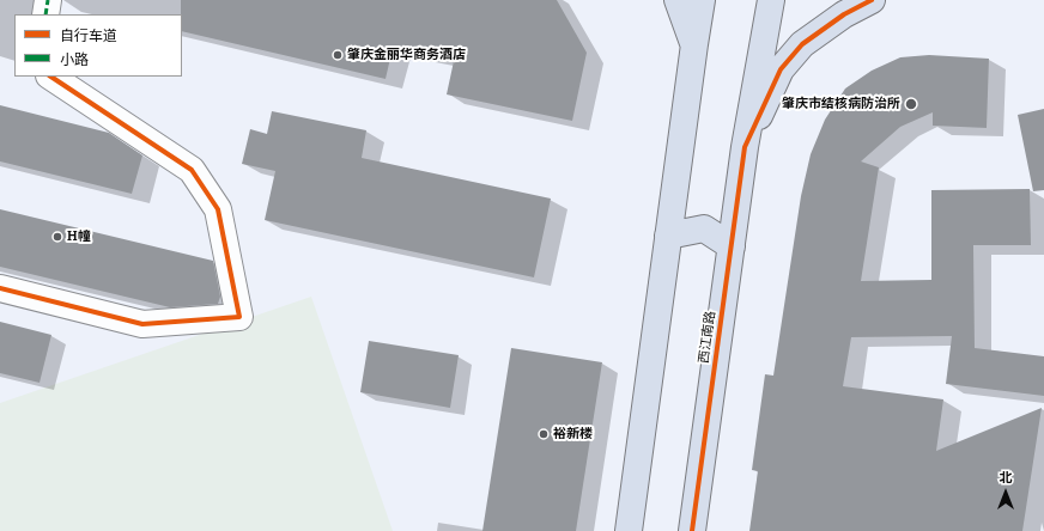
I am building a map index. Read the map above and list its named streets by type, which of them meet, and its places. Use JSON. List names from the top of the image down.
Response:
{
  "streets": {
    "main road": ["西江南路"]
  },
  "places": [
    "肇庆金丽华商务酒店",
    "肇庆市结核病防治所",
    "H幢",
    "裕新楼"
  ],
  "legend": ["自行车道", "小路"],
  "north": "top"
}
